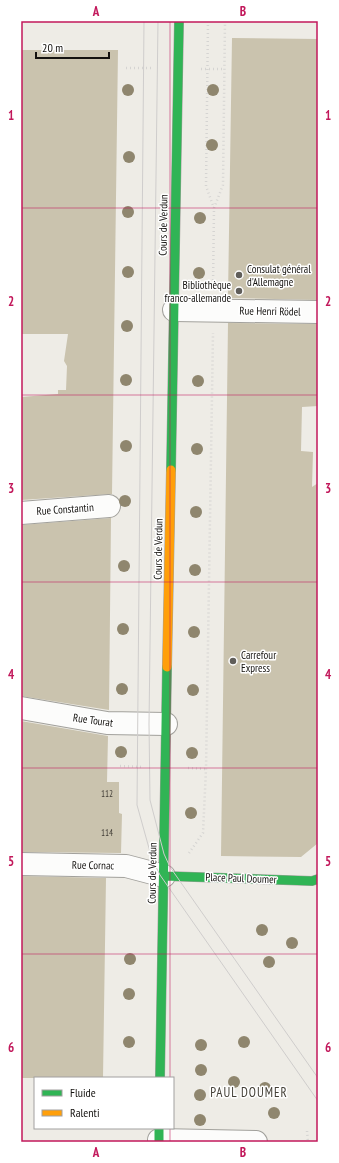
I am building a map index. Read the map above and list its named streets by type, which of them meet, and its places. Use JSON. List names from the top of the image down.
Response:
{
  "streets": {
    "main road": ["Cours de Verdun", "Place Paul Doumer"],
    "street": [
      "Rue Henri Rödel",
      "Rue Constantin",
      "Rue Tourat",
      "Rue Cornac"
    ]
  },
  "crossings": [
    ["Cours de Verdun", "Rue Henri Rödel"],
    ["Cours de Verdun", "Rue Tourat"],
    ["Cours de Verdun", "Rue Cornac"],
    ["Cours de Verdun", "Place Paul Doumer"],
    ["Rue Cornac", "Place Paul Doumer"]
  ],
  "districts": ["PAUL DOUMER"],
  "places": ["Consulat général d'Allemagne", "Bibliothèque franco-allemande", "Carrefour Express"],
  "house_numbers": ["112", "114"],
  "legend": ["Fluide", "Ralenti"],
  "scale_bar": "20 m",
  "grid": {
    "columns": ["A", "B"],
    "rows": [
      "1",
      "2",
      "3",
      "4",
      "5",
      "6"
    ]
  }
}
